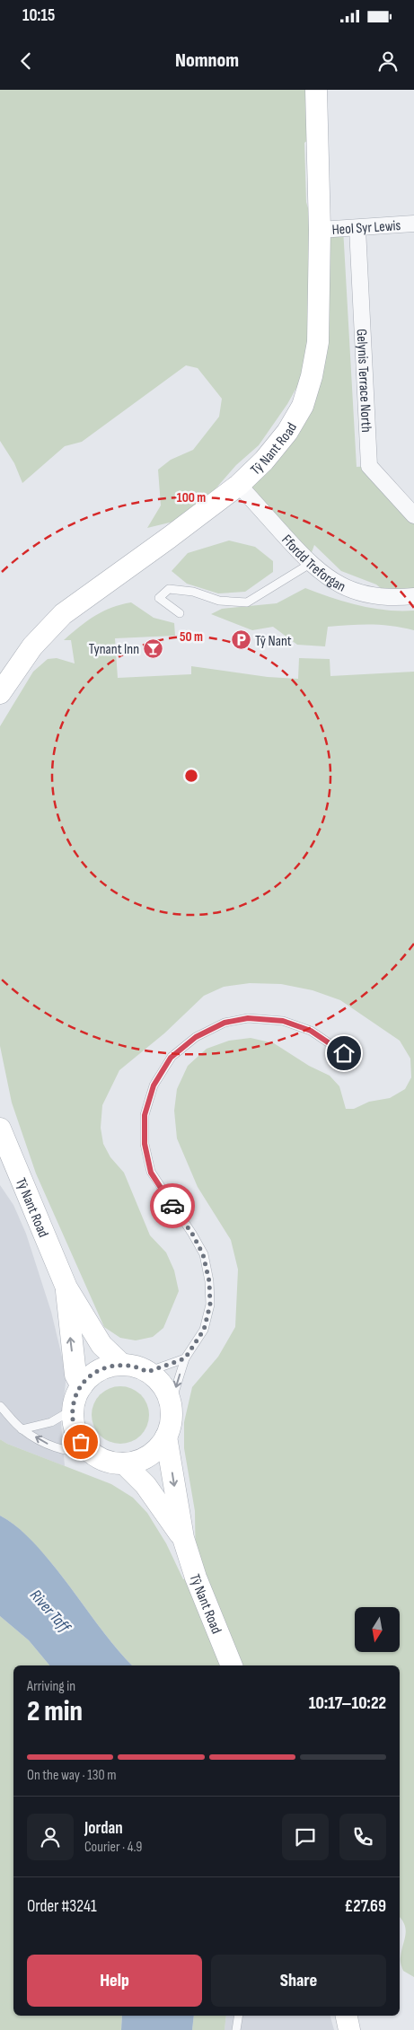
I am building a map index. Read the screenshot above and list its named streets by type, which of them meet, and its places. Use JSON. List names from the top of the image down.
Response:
{
  "streets": {
    "main road": ["Tŷ Nant Road"],
    "street": ["Heol Syr Lewis", "Gelynis Terrace North", "Ffordd Treforgan"]
  },
  "crossings": [
    ["Heol Syr Lewis", "Gelynis Terrace North"],
    ["Heol Syr Lewis", "Tŷ Nant Road"],
    ["Tŷ Nant Road", "Ffordd Treforgan"]
  ],
  "water": ["River Taff"],
  "places": {
    "parking": ["Tŷ Nant"],
    "bar": ["Tynant Inn"]
  },
  "north": "bottom",
  "page": {
    "status": "10:15",
    "header": "Nomnom",
    "heading": ["2 min", "Arriving in", "10:17–10:22"],
    "panel": [
      "Jordan",
      "Courier · 4.9",
      "Order #3241",
      "£27.69"
    ],
    "bar": "On the way · 130 m",
    "buttons": ["Help", "Share"]
  },
  "rings": ["100 m", "50 m"]
}
